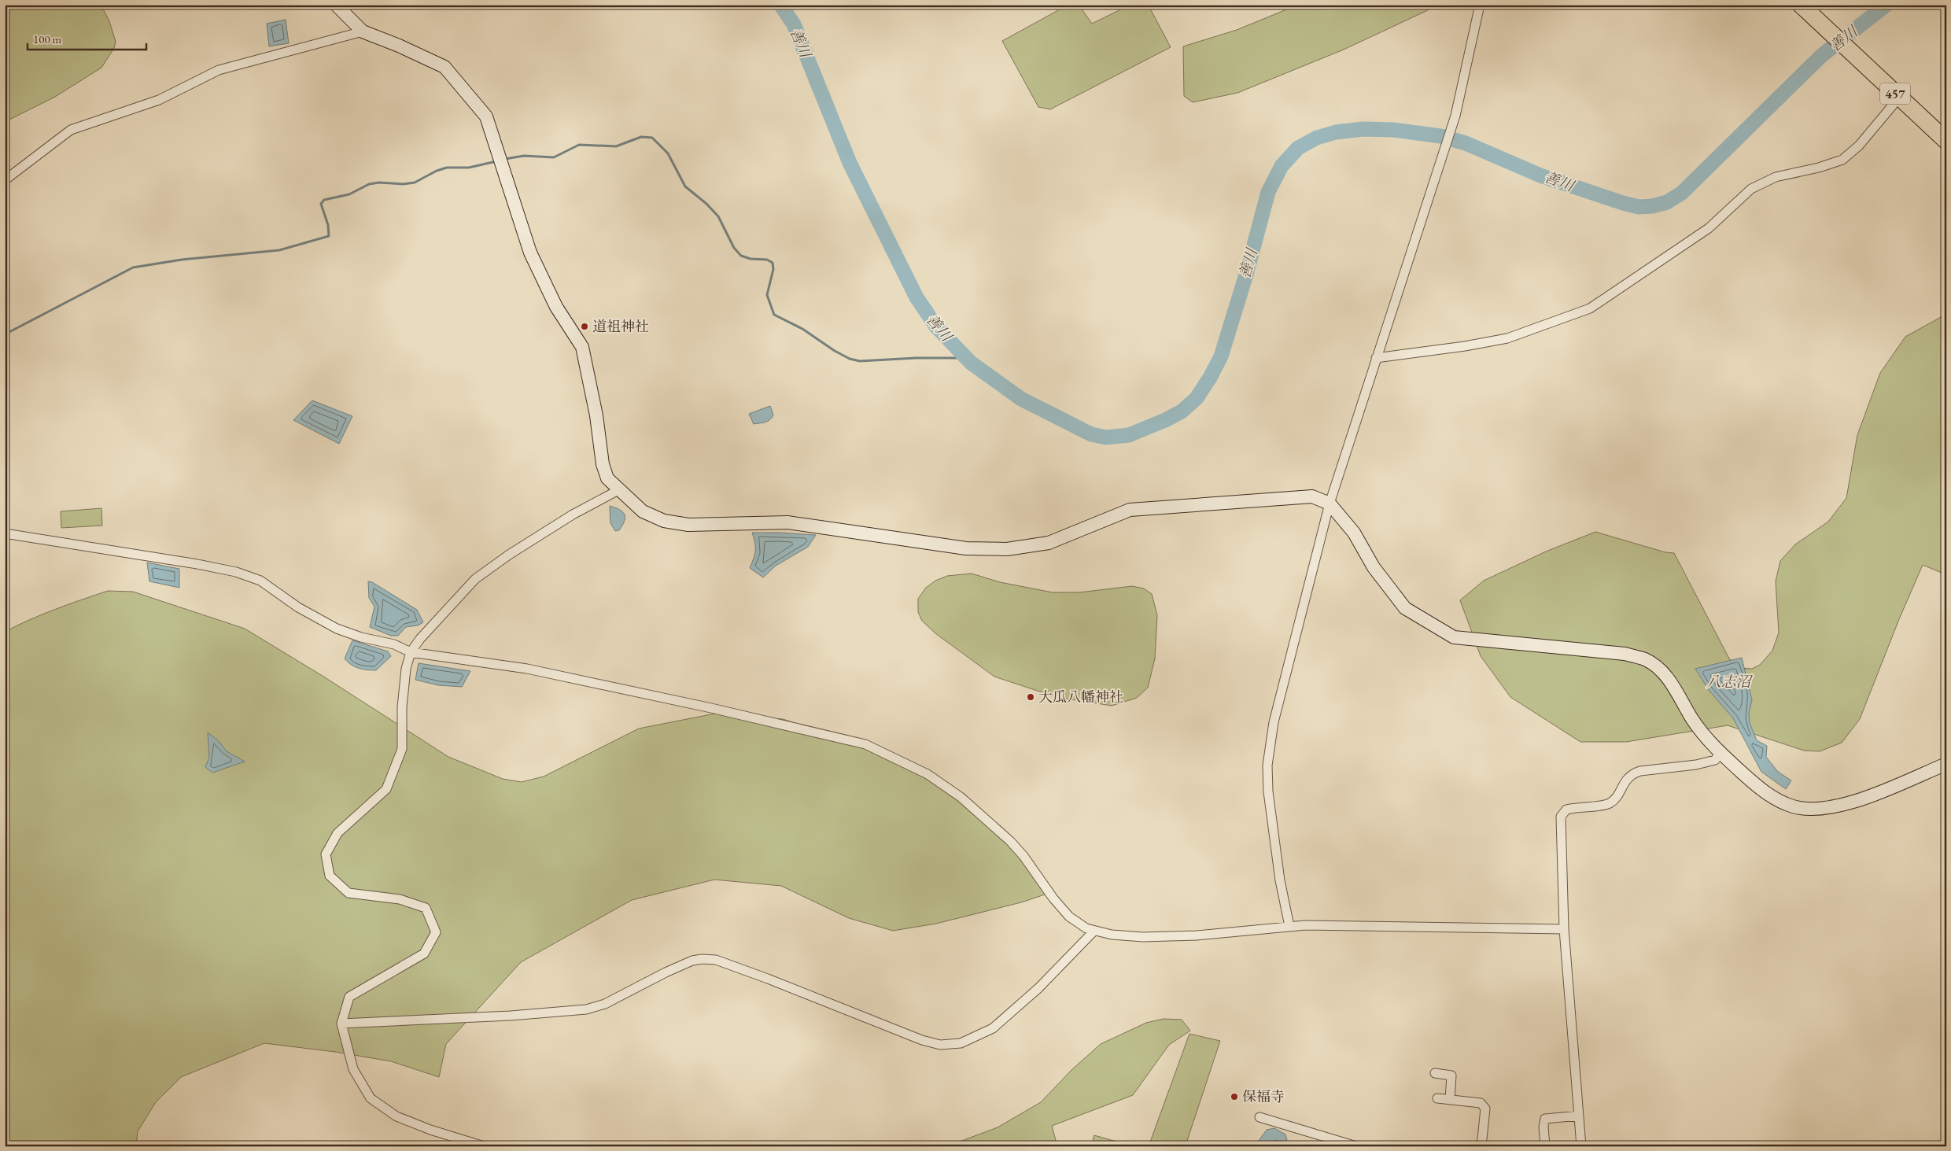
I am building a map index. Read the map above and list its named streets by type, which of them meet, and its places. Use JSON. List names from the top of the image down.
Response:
{
  "streets": {
    "highway": ["457"]
  },
  "water": ["善川", "八志沼"],
  "places": ["道祖神社", "大瓜八幡神社", "保福寺"],
  "scale_bar": "100 m"
}
